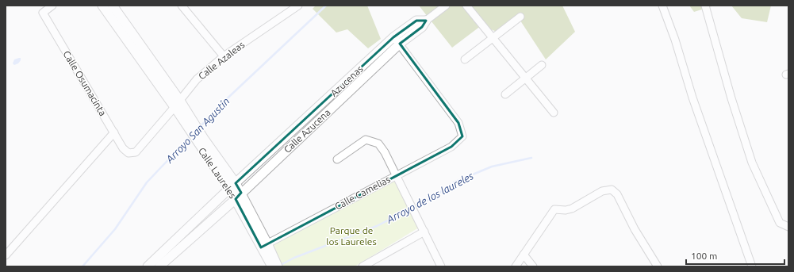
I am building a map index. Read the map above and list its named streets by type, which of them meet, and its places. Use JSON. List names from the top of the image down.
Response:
{
  "streets": {
    "street": [
      "Calle Azaleas",
      "Azucenas",
      "Calle Osumacinta",
      "Calle Azucena",
      "Calle Laureles",
      "Calle Camelias"
    ]
  },
  "crossings": [
    ["Calle Azaleas", "Calle Osumacinta"],
    ["Calle Azaleas", "Calle Laureles"],
    ["Azucenas", "Calle Azucena"],
    ["Azucenas", "Calle Laureles"],
    ["Azucenas", "Calle Camelias"],
    ["Calle Azucena", "Calle Laureles"],
    ["Calle Azucena", "Calle Camelias"],
    ["Calle Laureles", "Calle Camelias"]
  ],
  "water": ["Arroyo San Agustín", "Arroyo de los laureles"],
  "parks": ["Parque de los Laureles"],
  "scale_bar": "100 m"
}
